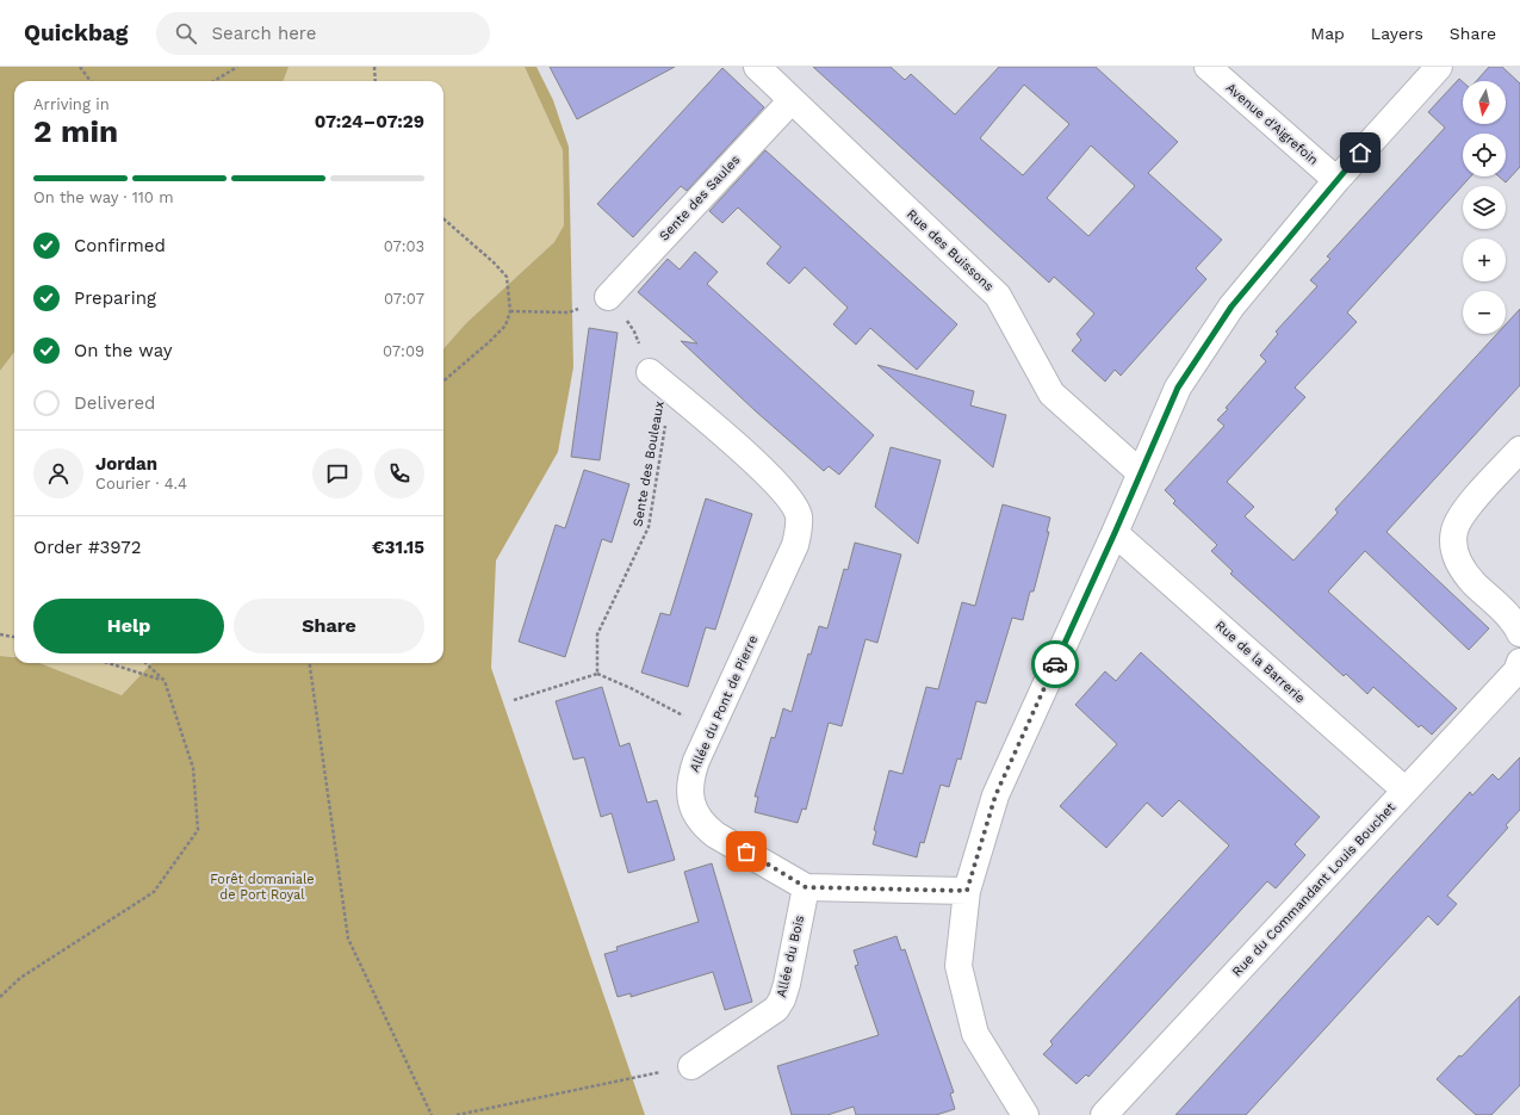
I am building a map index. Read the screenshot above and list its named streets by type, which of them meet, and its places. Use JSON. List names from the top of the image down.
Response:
{
  "streets": {
    "street": [
      "Avenue d'Aigrefoin",
      "Sente des Saules",
      "Rue des Buissons",
      "Rue de la Barrerie",
      "Allée du Pont de Pierre",
      "Rue du Commandant Louis Bouchet",
      "Allée du Bois"
    ],
    "path": ["Sente des Bouleaux"]
  },
  "crossings": [
    ["Sente des Saules", "Rue des Buissons"],
    ["Sente des Bouleaux", "Allée du Pont de Pierre"],
    ["Rue de la Barrerie", "Rue du Commandant Louis Bouchet"],
    ["Allée du Pont de Pierre", "Allée du Bois"]
  ],
  "parks": ["Forêt domaniale de Port Royal"],
  "north": "bottom",
  "page": {
    "header": "Quickbag",
    "search": "Search here",
    "nav": ["Map", "Layers", "Share"],
    "map_buttons": ["+", "−"],
    "heading": ["2 min", "Arriving in", "07:24–07:29"],
    "panel": [
      "Jordan",
      "Courier · 4.4",
      "Order #3972",
      "€31.15"
    ],
    "bar": "On the way · 110 m",
    "list": [
      ["Confirmed", "07:03"],
      ["Preparing", "07:07"],
      ["On the way", "07:09"],
      "Delivered"
    ],
    "buttons": ["Help", "Share"]
  }
}
